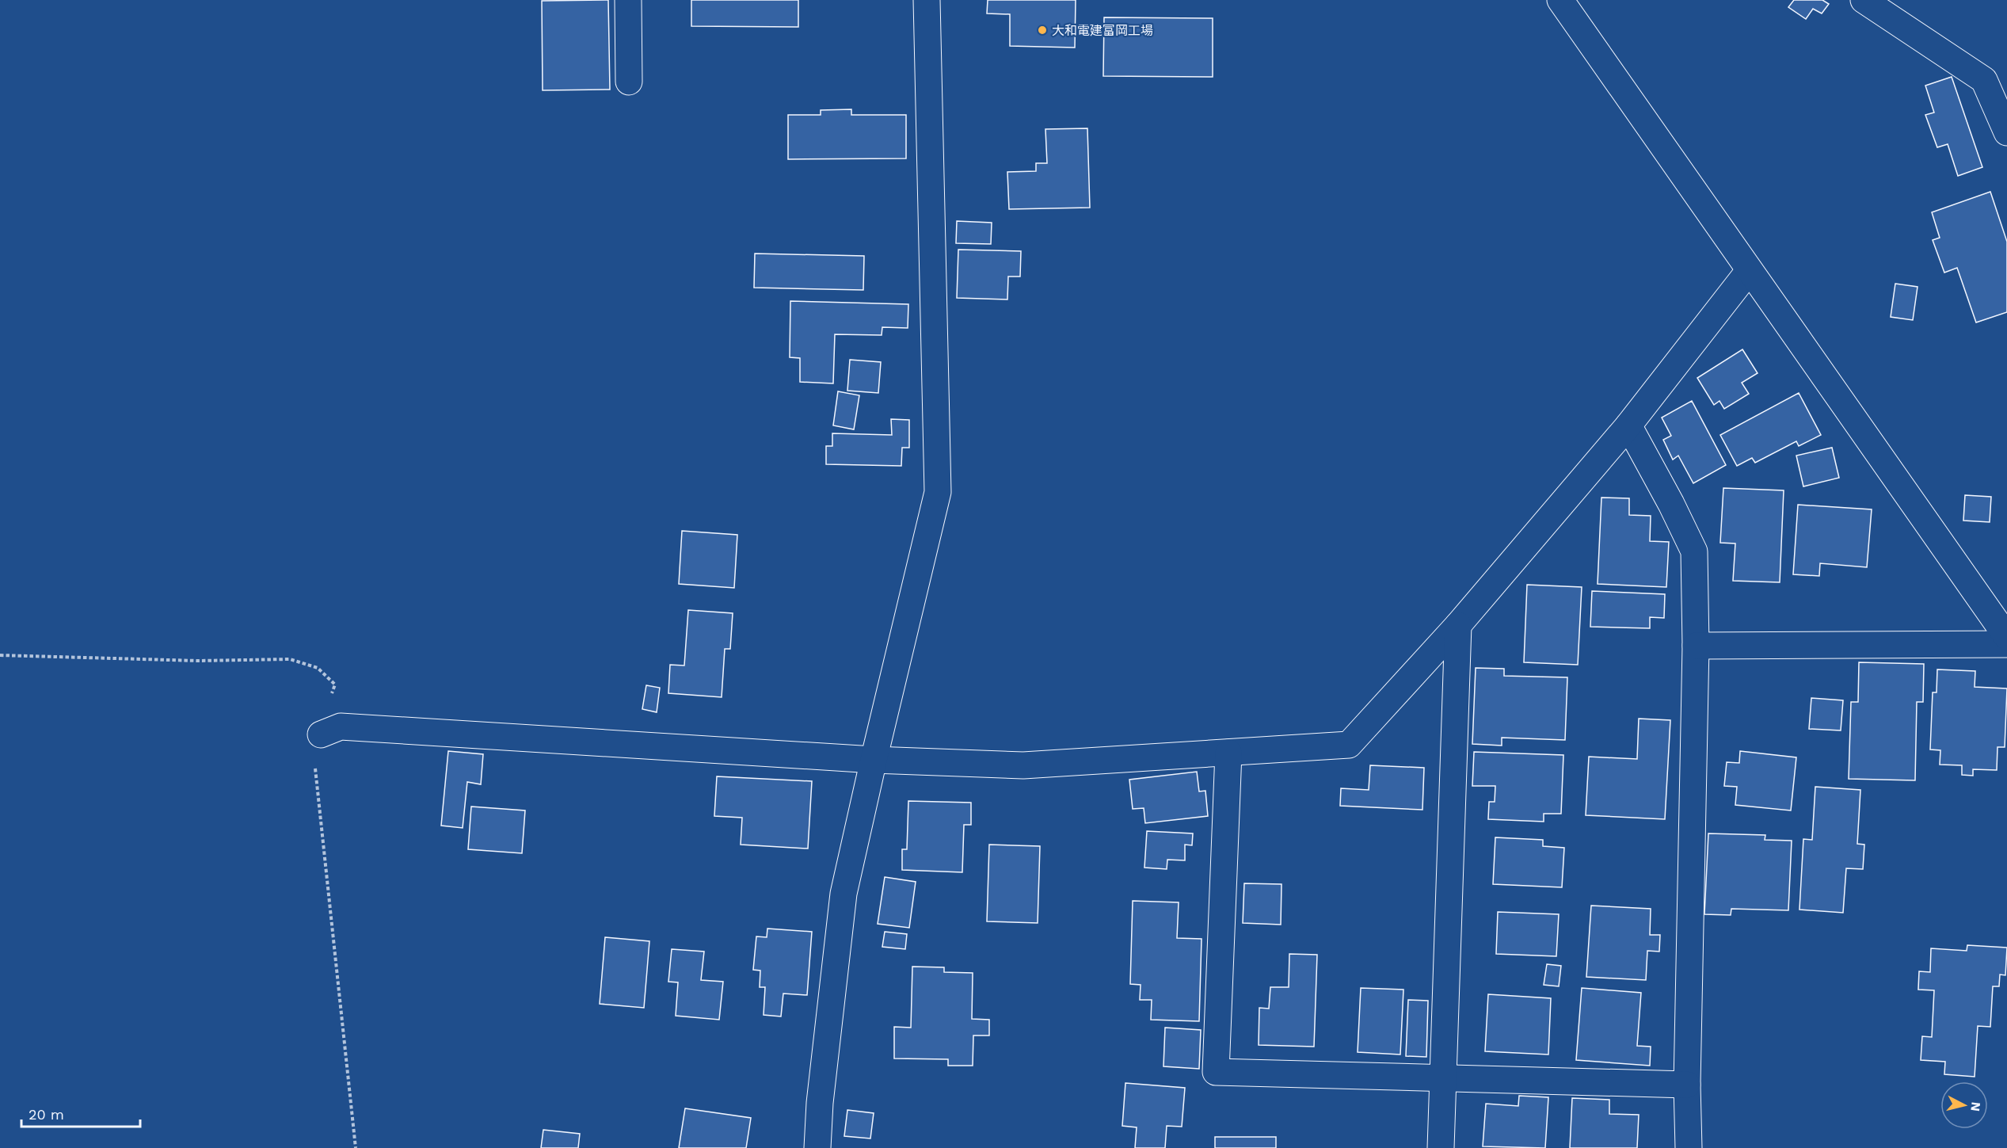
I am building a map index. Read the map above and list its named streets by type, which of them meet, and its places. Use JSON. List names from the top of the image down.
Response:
{
  "places": ["大和電建富岡工場"],
  "scale_bar": "20 m",
  "north": "right"
}
